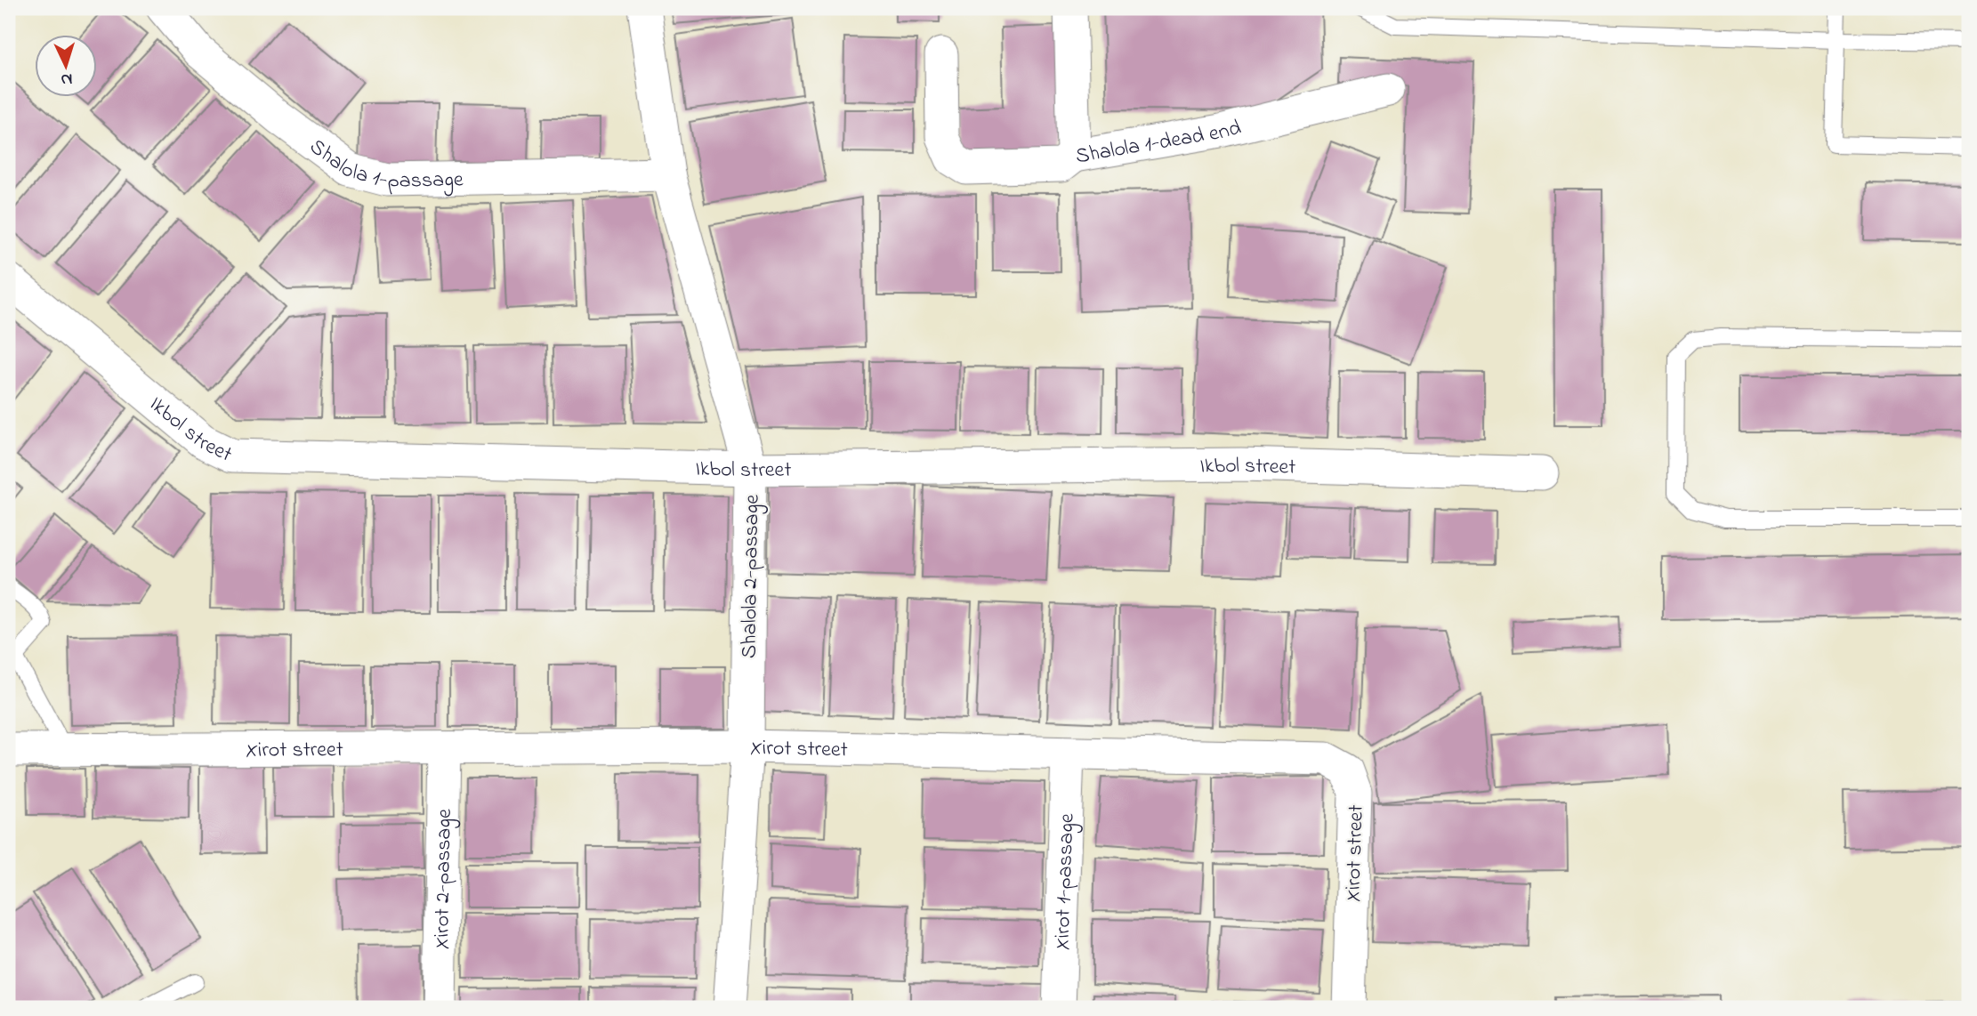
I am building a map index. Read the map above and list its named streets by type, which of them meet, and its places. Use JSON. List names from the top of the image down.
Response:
{
  "streets": {
    "street": [
      "Shalola 1-dead end",
      "Shalola 1-passage",
      "Ikbol street",
      "Shalola 2-passage",
      "Xirot street",
      "Xirot 2-passage",
      "Xirot 1-passage"
    ]
  },
  "crossings": [
    ["Shalola 1-passage", "Shalola 2-passage"],
    ["Ikbol street", "Shalola 2-passage"],
    ["Shalola 2-passage", "Xirot street"],
    ["Xirot street", "Xirot 2-passage"],
    ["Xirot street", "Xirot 1-passage"]
  ],
  "north": "bottom"
}
